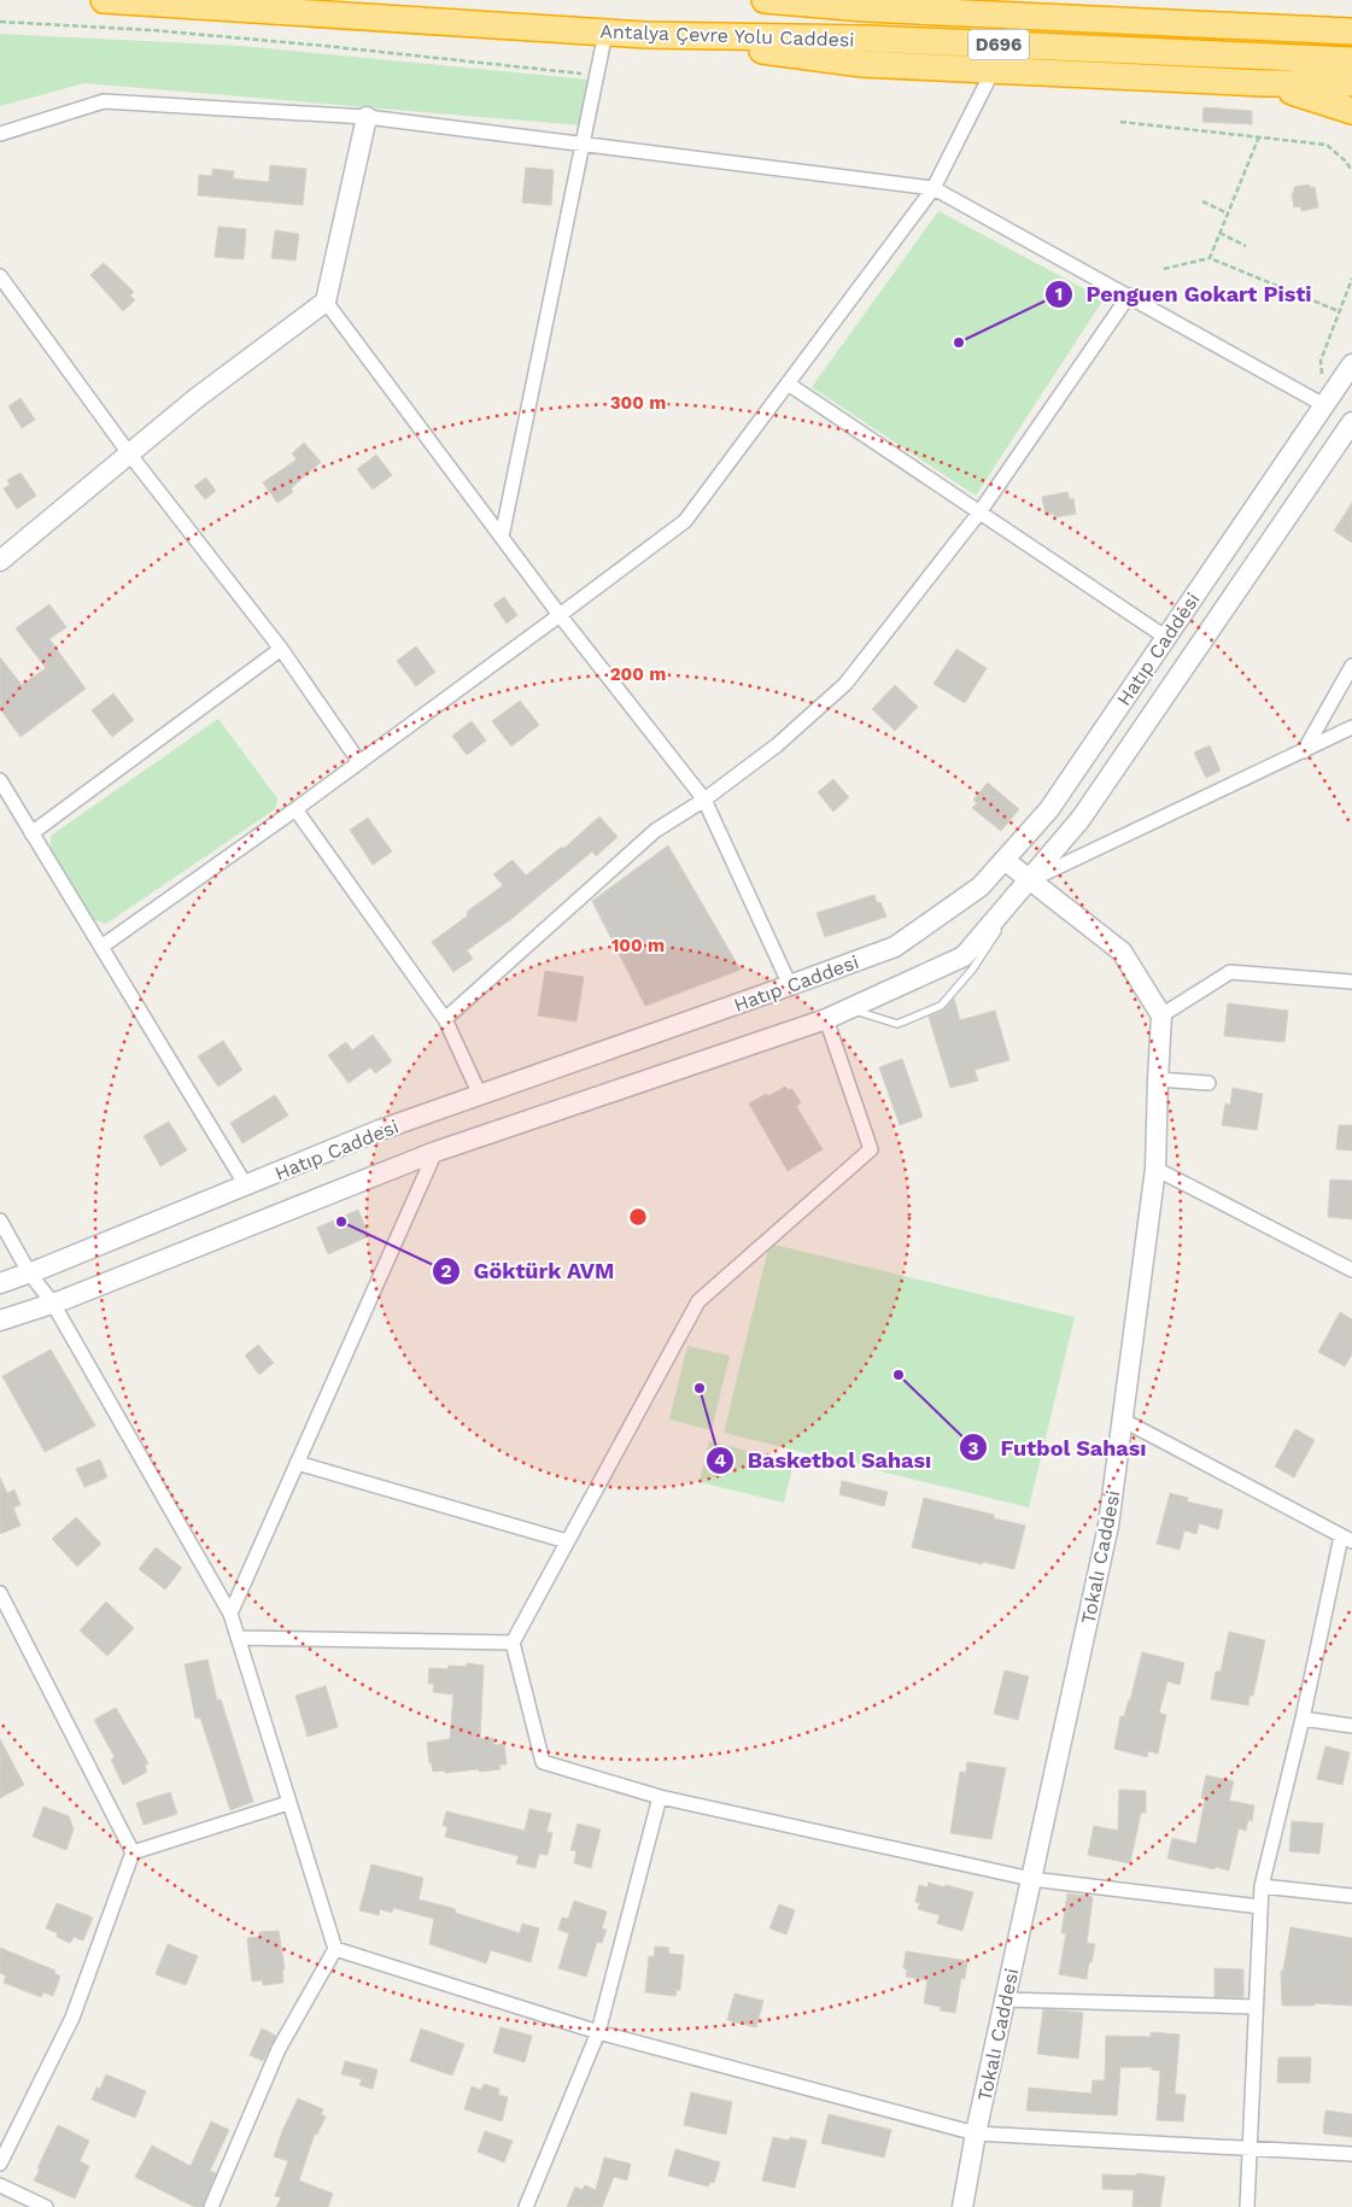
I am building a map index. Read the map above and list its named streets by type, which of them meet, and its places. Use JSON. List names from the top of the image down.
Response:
{
  "streets": {
    "highway": ["Antalya Çevre Yolu Caddesi", "D696"],
    "main road": ["Hatıp Caddesi", "Tokalı Caddesi"]
  },
  "places": [
    "Penguen Gokart Pisti",
    "Göktürk AVM",
    "Futbol Sahası",
    "Basketbol Sahası"
  ],
  "rings": ["300 m", "200 m", "100 m"]
}
